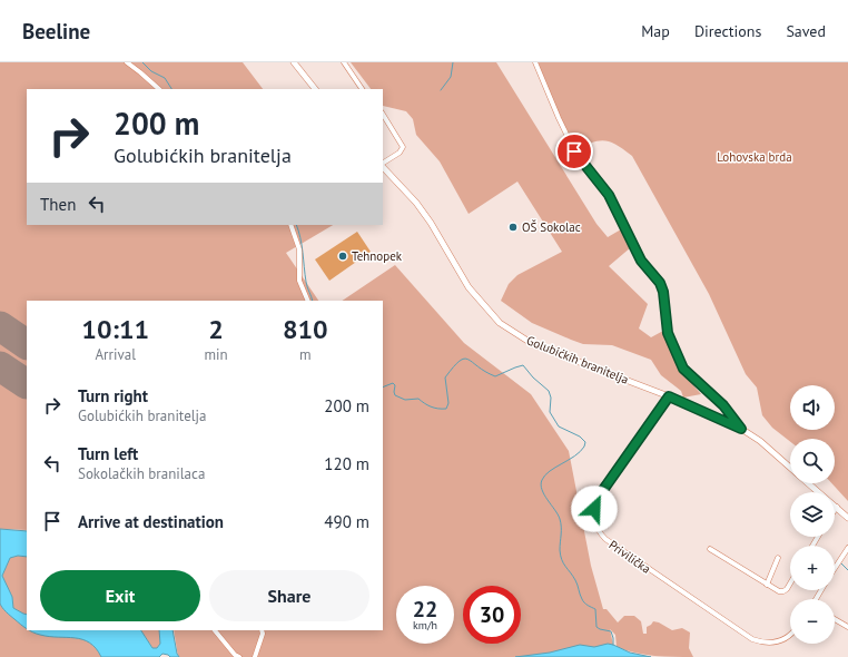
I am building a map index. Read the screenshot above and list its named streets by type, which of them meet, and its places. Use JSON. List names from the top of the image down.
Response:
{
  "streets": {
    "street": ["Golubićkih branitelja", "Privilička"]
  },
  "crossings": [
    ["Golubićkih branitelja", "Privilička"]
  ],
  "parks": ["Lohovska brda"],
  "places": ["OŠ Sokolac", "Tehnopek"],
  "page": {
    "header": "Beeline",
    "nav": ["Map", "Directions", "Saved"],
    "turn": ["200 m", "Golubićkih branitelja"],
    "then": "Then",
    "eta": [
      "10:11",
      "Arrival",
      "2",
      "min",
      "810",
      "m"
    ],
    "list": [
      {
        "name": "Turn right",
        "note": "Golubićkih branitelja",
        "value": "200 m"
      },
      {
        "name": "Turn left",
        "note": "Sokolačkih branilaca",
        "value": "120 m"
      },
      {
        "name": "Arrive at destination",
        "value": "490 m"
      }
    ],
    "map_buttons": ["+", "−"],
    "buttons": ["Exit", "Share"],
    "speed": "22 km/h",
    "limit": "30"
  }
}
